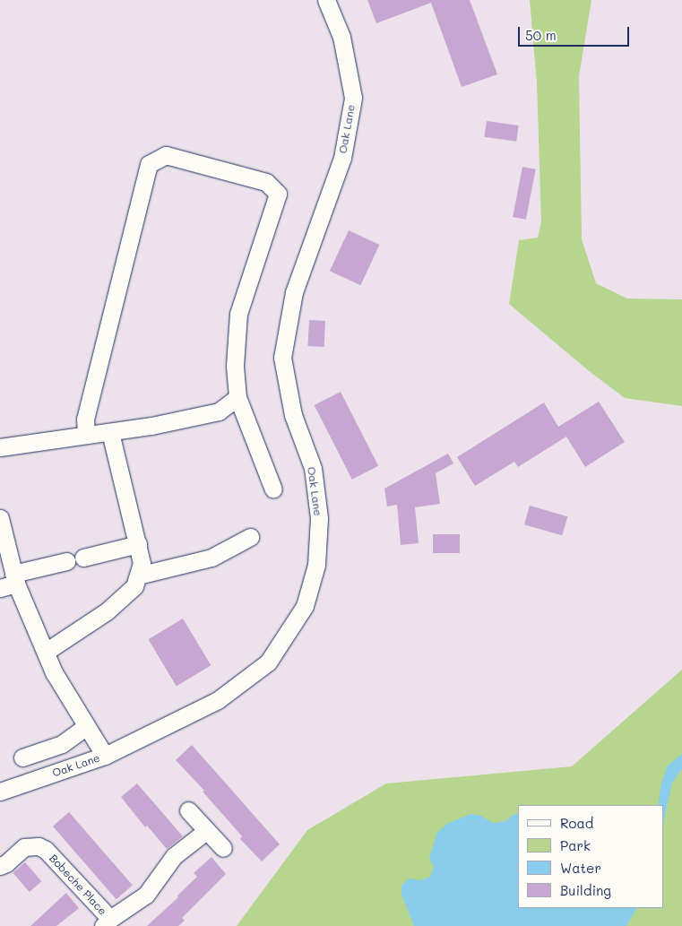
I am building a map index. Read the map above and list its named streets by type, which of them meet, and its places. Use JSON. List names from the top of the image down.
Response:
{
  "streets": {
    "street": ["Oak Lane", "Bobeche Place"]
  },
  "legend": [
    "Road",
    "Park",
    "Water",
    "Building"
  ],
  "scale_bar": "50 m"
}
